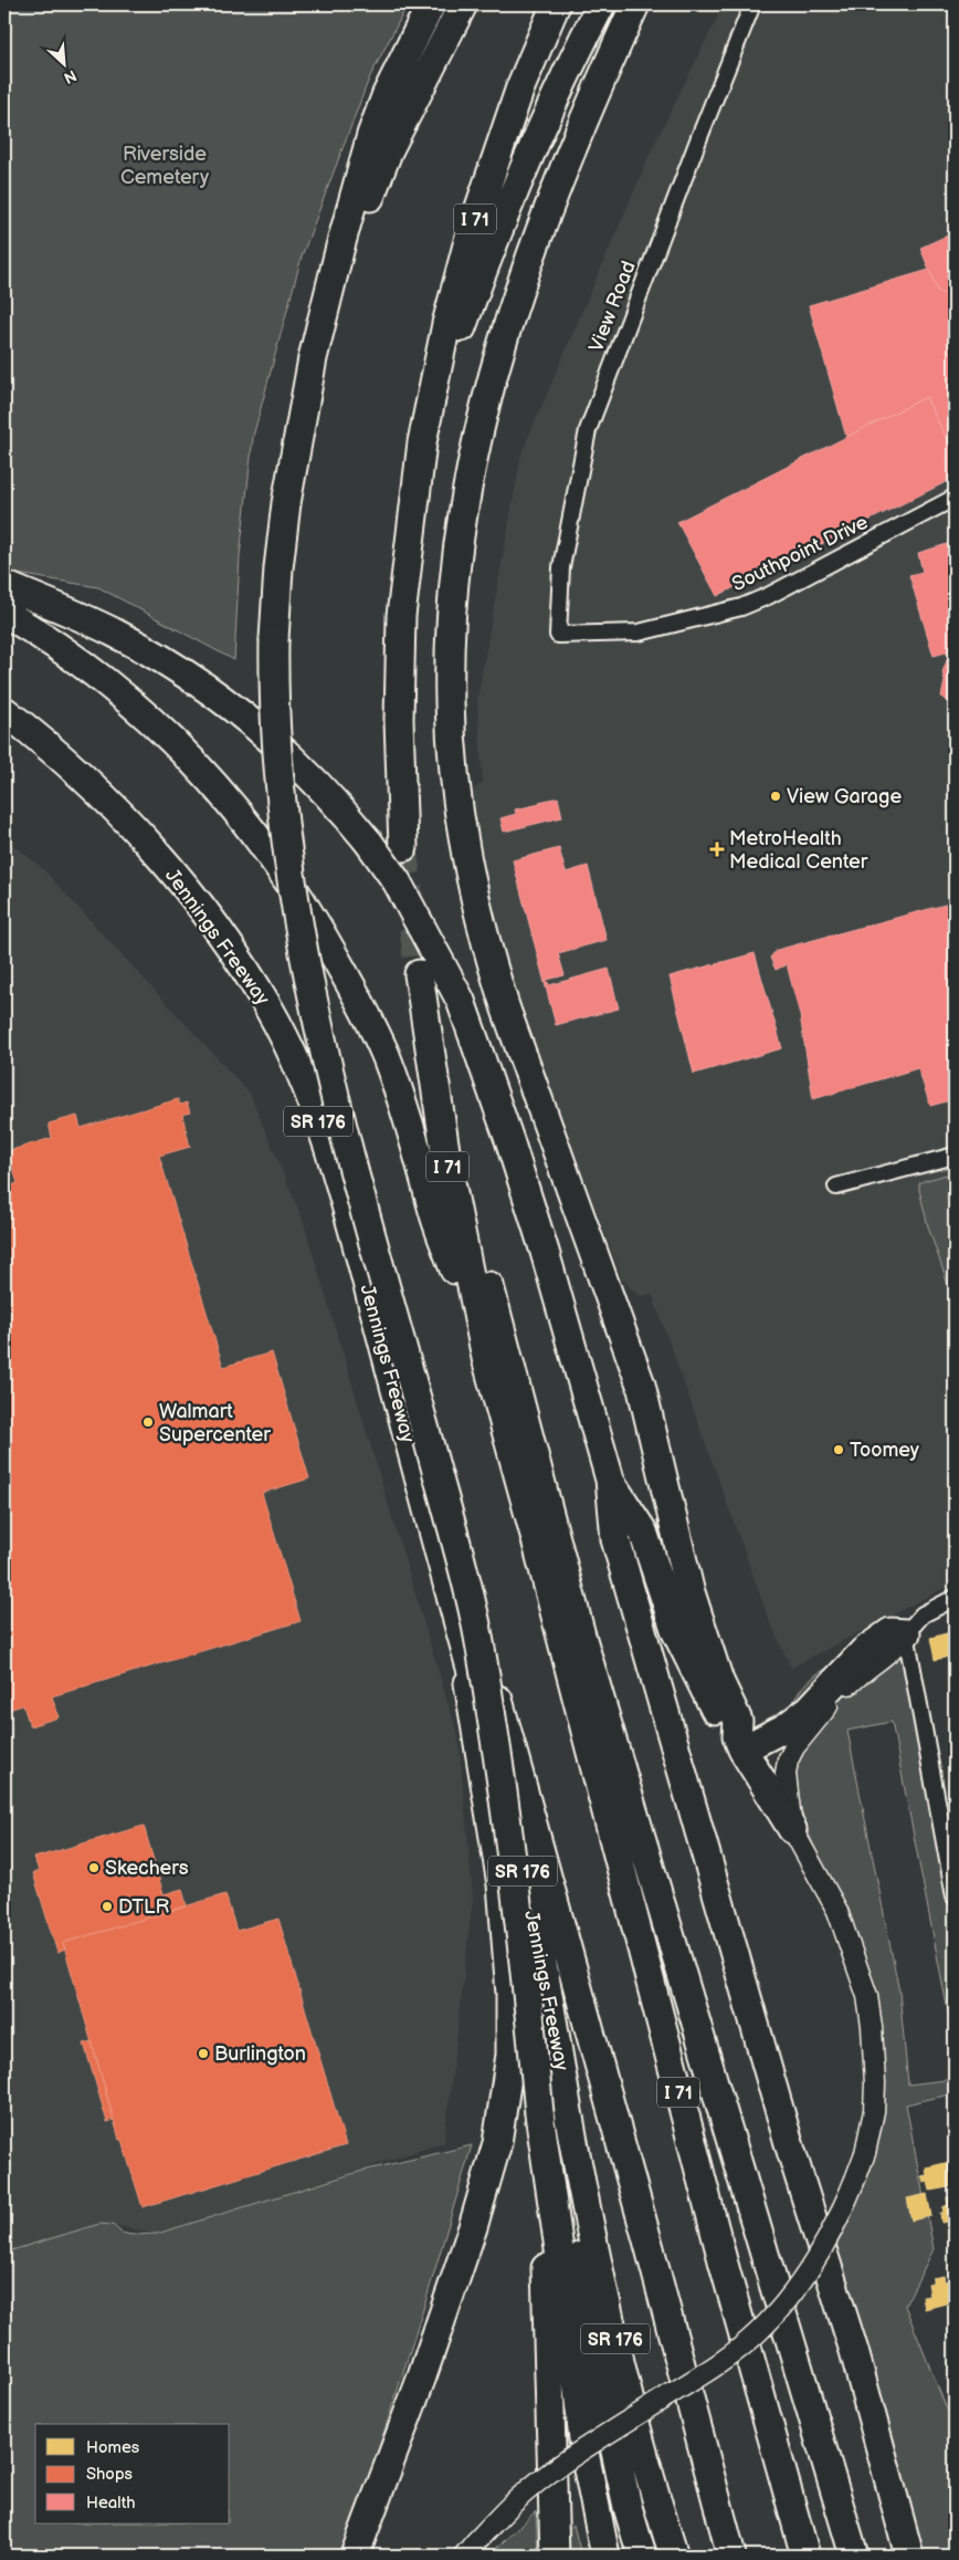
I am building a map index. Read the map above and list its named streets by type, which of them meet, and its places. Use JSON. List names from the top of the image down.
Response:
{
  "streets": {
    "highway": ["I 71", "Jennings Freeway", "SR 176"],
    "street": ["View Road", "Southpoint Drive"]
  },
  "crossings": [
    ["View Road", "Southpoint Drive"],
    ["Jennings Freeway", "SR 176"]
  ],
  "parks": ["Riverside Cemetery"],
  "places": {
    "other": [
      "View Garage",
      "Walmart Supercenter",
      "Toomey",
      "Skechers",
      "DTLR",
      "Burlington"
    ],
    "health": ["MetroHealth Medical Center"]
  },
  "legend": ["Homes", "Shops", "Health"],
  "north": "bottom right"
}
